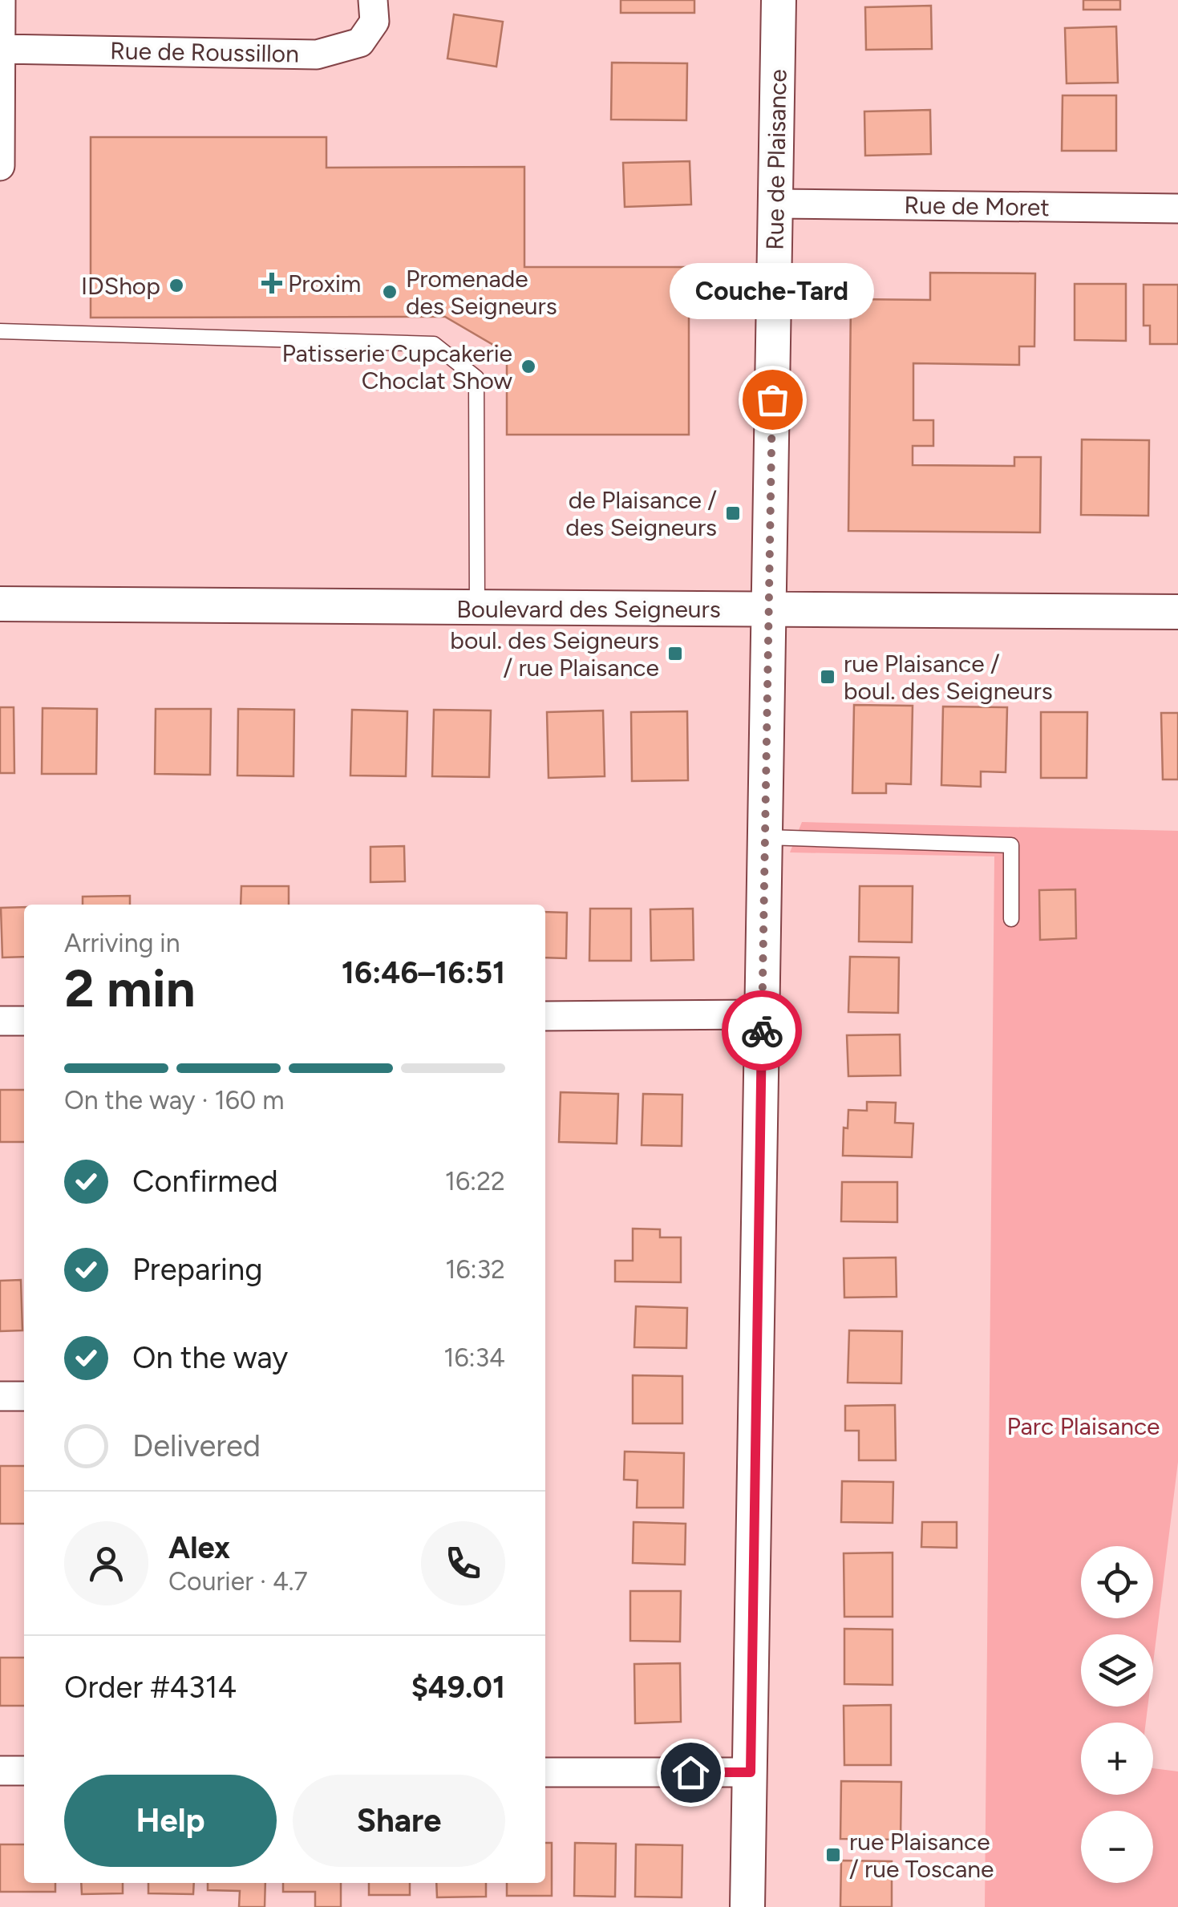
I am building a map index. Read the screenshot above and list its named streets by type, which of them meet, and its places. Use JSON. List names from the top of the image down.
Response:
{
  "streets": {
    "street": [
      "Rue de Roussillon",
      "Rue de Plaisance",
      "Rue de Moret",
      "Boulevard des Seigneurs"
    ]
  },
  "crossings": [
    ["Rue de Plaisance", "Rue de Moret"],
    ["Rue de Plaisance", "Boulevard des Seigneurs"]
  ],
  "parks": ["Parc Plaisance"],
  "places": {
    "health": ["Proxim"],
    "other": [
      "IDShop",
      "Promenade des Seigneurs",
      "Patisserie Cupcakerie Choclat Show",
      "Couche-Tard"
    ],
    "transit": [
      "de Plaisance / des Seigneurs",
      "boul. des Seigneurs / rue Plaisance",
      "rue Plaisance / boul. des Seigneurs",
      "rue Plaisance / rue Toscane"
    ]
  },
  "page": {
    "bubble": "Couche-Tard",
    "heading": ["2 min", "Arriving in", "16:46–16:51"],
    "panel": [
      "Alex",
      "Courier · 4.7",
      "Order #4314",
      "$49.01"
    ],
    "bar": "On the way · 160 m",
    "list": [
      ["Confirmed", "16:22"],
      ["Preparing", "16:32"],
      ["On the way", "16:34"],
      "Delivered"
    ],
    "map_buttons": ["+", "−"],
    "buttons": ["Help", "Share"]
  }
}
